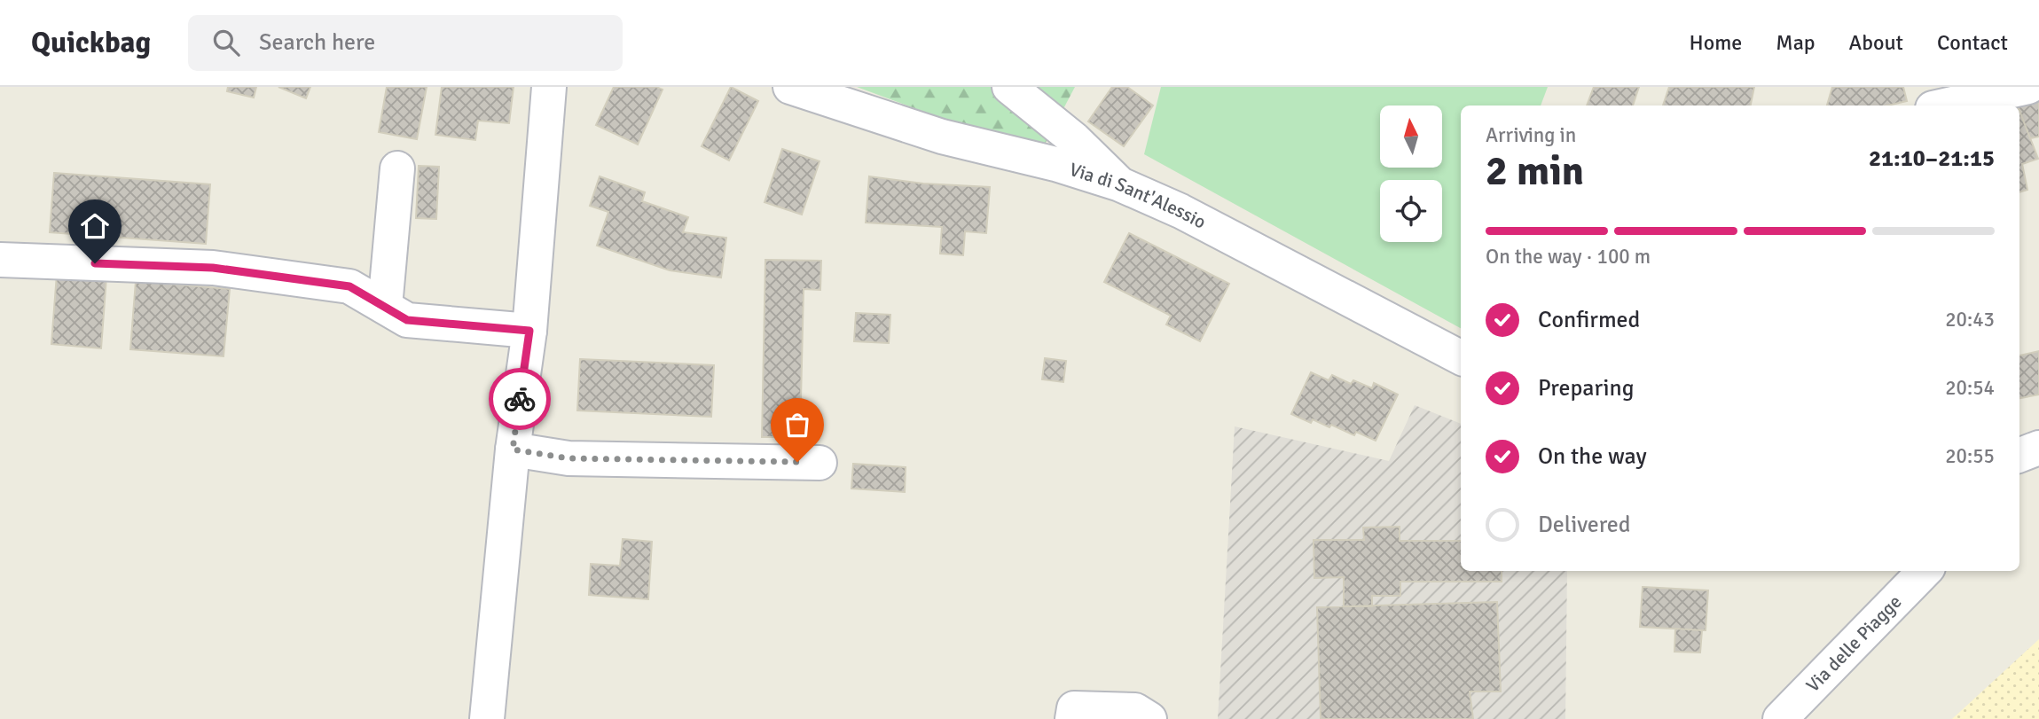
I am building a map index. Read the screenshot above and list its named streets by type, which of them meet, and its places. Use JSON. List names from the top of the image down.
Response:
{
  "streets": {
    "street": ["Via di Sant'Alessio", "Via delle Piagge"]
  },
  "north": "top",
  "page": {
    "header": "Quickbag",
    "search": "Search here",
    "nav": [
      "Home",
      "Map",
      "About",
      "Contact"
    ],
    "heading": ["2 min", "Arriving in", "21:10–21:15"],
    "bar": "On the way · 100 m",
    "list": [
      ["Confirmed", "20:43"],
      ["Preparing", "20:54"],
      ["On the way", "20:55"],
      "Delivered"
    ]
  }
}
